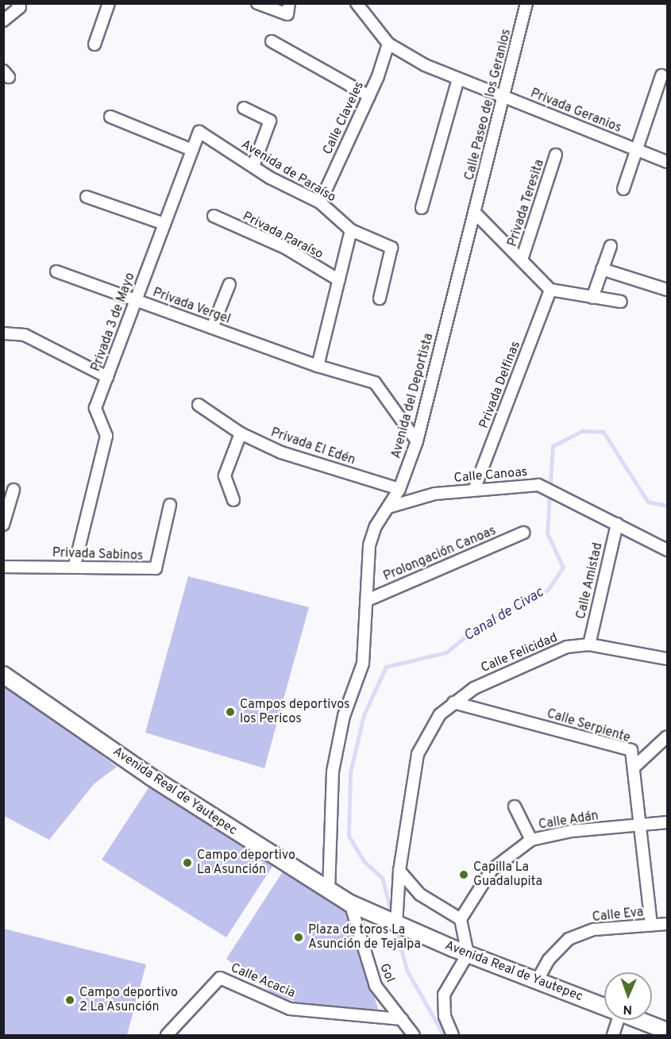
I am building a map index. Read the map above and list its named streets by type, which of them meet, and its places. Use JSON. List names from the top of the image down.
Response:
{
  "streets": {
    "street": [
      "Calle Paseo de los Geranios",
      "Privada Geranios",
      "Calle Claveles",
      "Avenida de Paraíso",
      "Privada Teresita",
      "Privada Paraíso",
      "Privada Vergel",
      "Privada 3 de Mayo",
      "Privada Delfinas",
      "Avenida del Deportista",
      "Privada El Edén",
      "Calle Canoas",
      "Prolongación Canoas",
      "Privada Sabinos",
      "Calle Amistad",
      "Calle Felicidad",
      "Calle Serpiente",
      "Avenida Real de Yautepec",
      "Calle Adán",
      "Calle Eva",
      "Gol",
      "Calle Acacia"
    ]
  },
  "crossings": [
    ["Calle Paseo de los Geranios", "Privada Geranios"],
    ["Calle Paseo de los Geranios", "Avenida del Deportista"],
    ["Privada Geranios", "Calle Claveles"],
    ["Calle Claveles", "Avenida de Paraíso"],
    ["Avenida de Paraíso", "Privada 3 de Mayo"],
    ["Privada Vergel", "Privada 3 de Mayo"],
    ["Privada Vergel", "Avenida del Deportista"],
    ["Privada 3 de Mayo", "Privada Sabinos"],
    ["Privada Delfinas", "Calle Canoas"],
    ["Avenida del Deportista", "Privada El Edén"],
    ["Avenida del Deportista", "Calle Canoas"],
    ["Avenida del Deportista", "Prolongación Canoas"],
    ["Avenida del Deportista", "Avenida Real de Yautepec"],
    ["Calle Canoas", "Calle Amistad"],
    ["Calle Amistad", "Calle Felicidad"],
    ["Calle Felicidad", "Calle Serpiente"],
    ["Calle Felicidad", "Avenida Real de Yautepec"],
    ["Calle Serpiente", "Calle Adán"],
    ["Calle Serpiente", "Calle Eva"],
    ["Avenida Real de Yautepec", "Calle Eva"],
    ["Avenida Real de Yautepec", "Gol"],
    ["Gol", "Calle Acacia"]
  ],
  "water": ["Canal de Civac"],
  "places": [
    "Campos deportivos los Pericos",
    "Campo deportivo La Asunción",
    "Capilla La Guadalupita",
    "Plaza de toros La Asunción de Tejalpa",
    "Campo deportivo 2 La Asunción"
  ],
  "north": "bottom"
}
